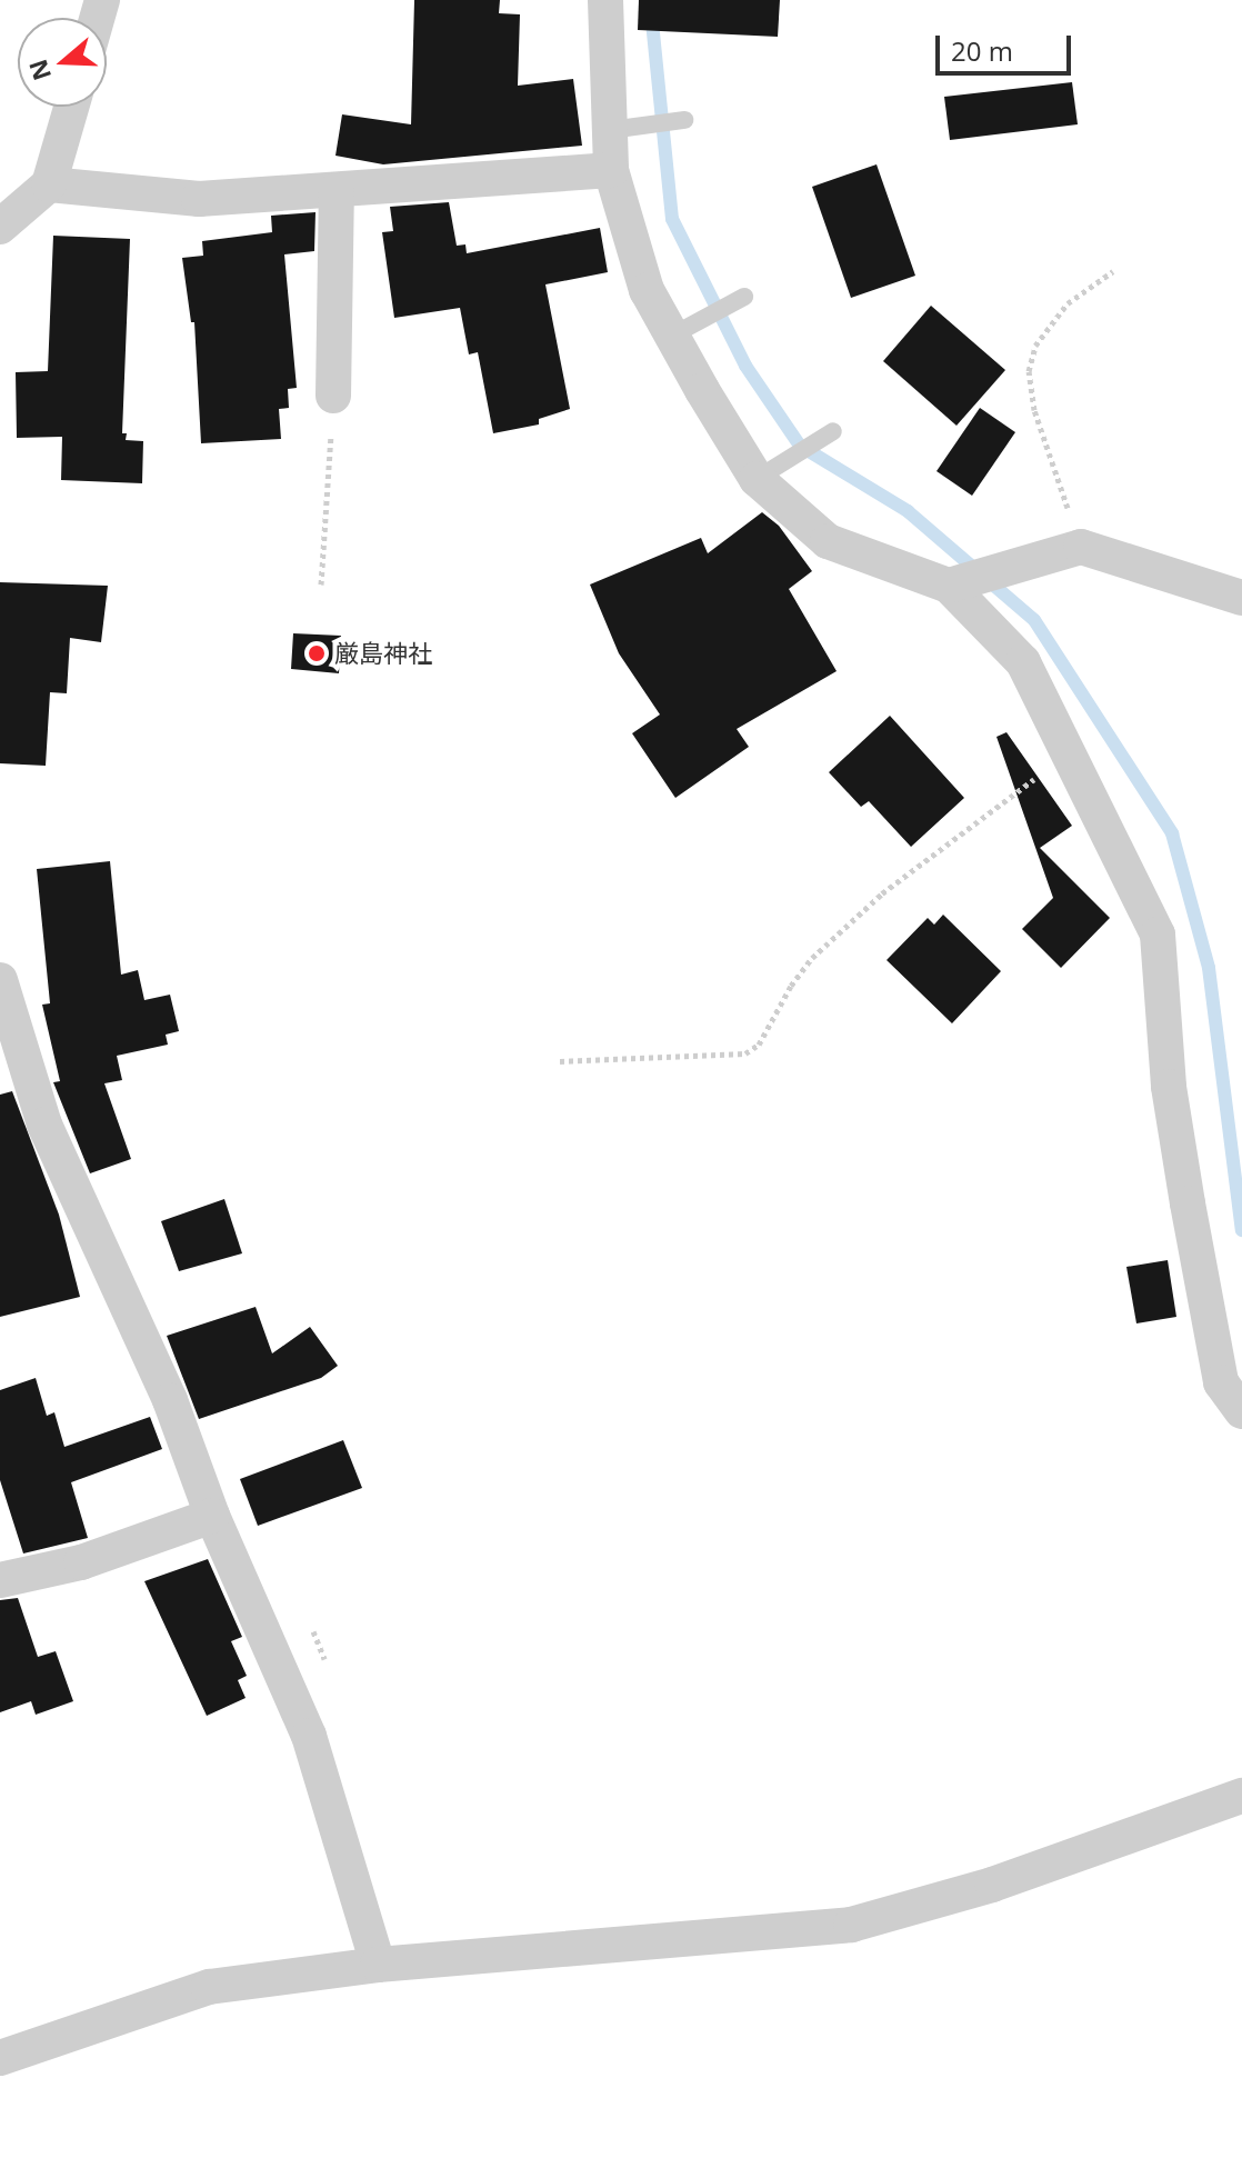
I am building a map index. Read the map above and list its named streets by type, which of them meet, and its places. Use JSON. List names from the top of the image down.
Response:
{
  "places": ["厳島神社"],
  "scale_bar": "20 m",
  "north": "left"
}
